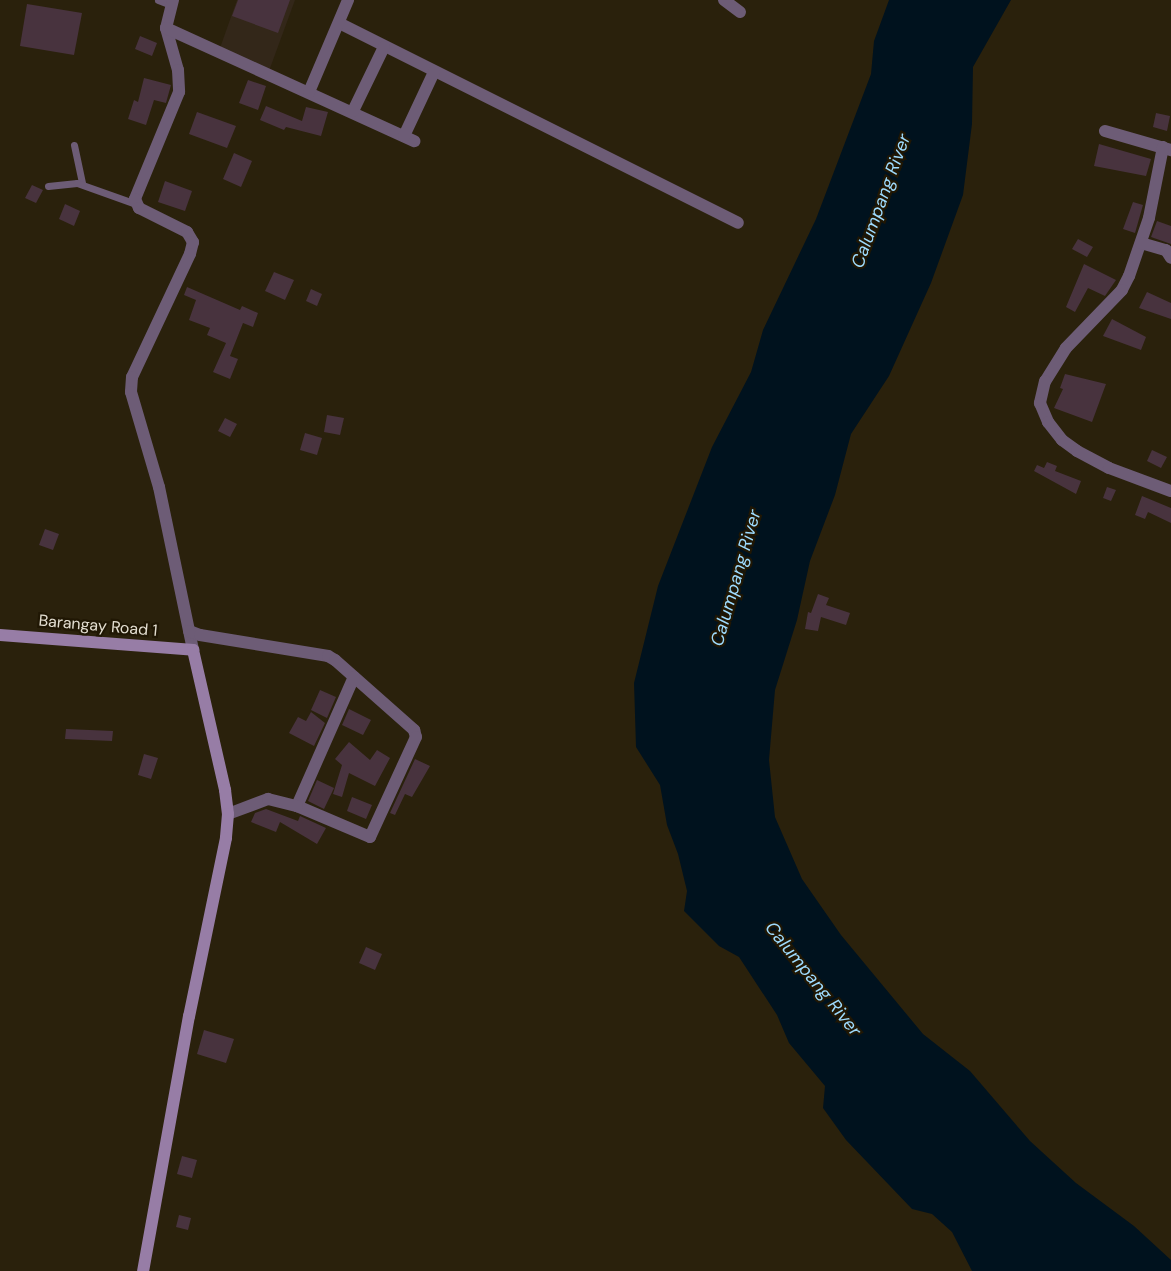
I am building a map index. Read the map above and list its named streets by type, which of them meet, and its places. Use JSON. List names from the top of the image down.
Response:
{
  "streets": {
    "street": ["Barangay Road 1"]
  },
  "water": ["Calumpang River"]
}
